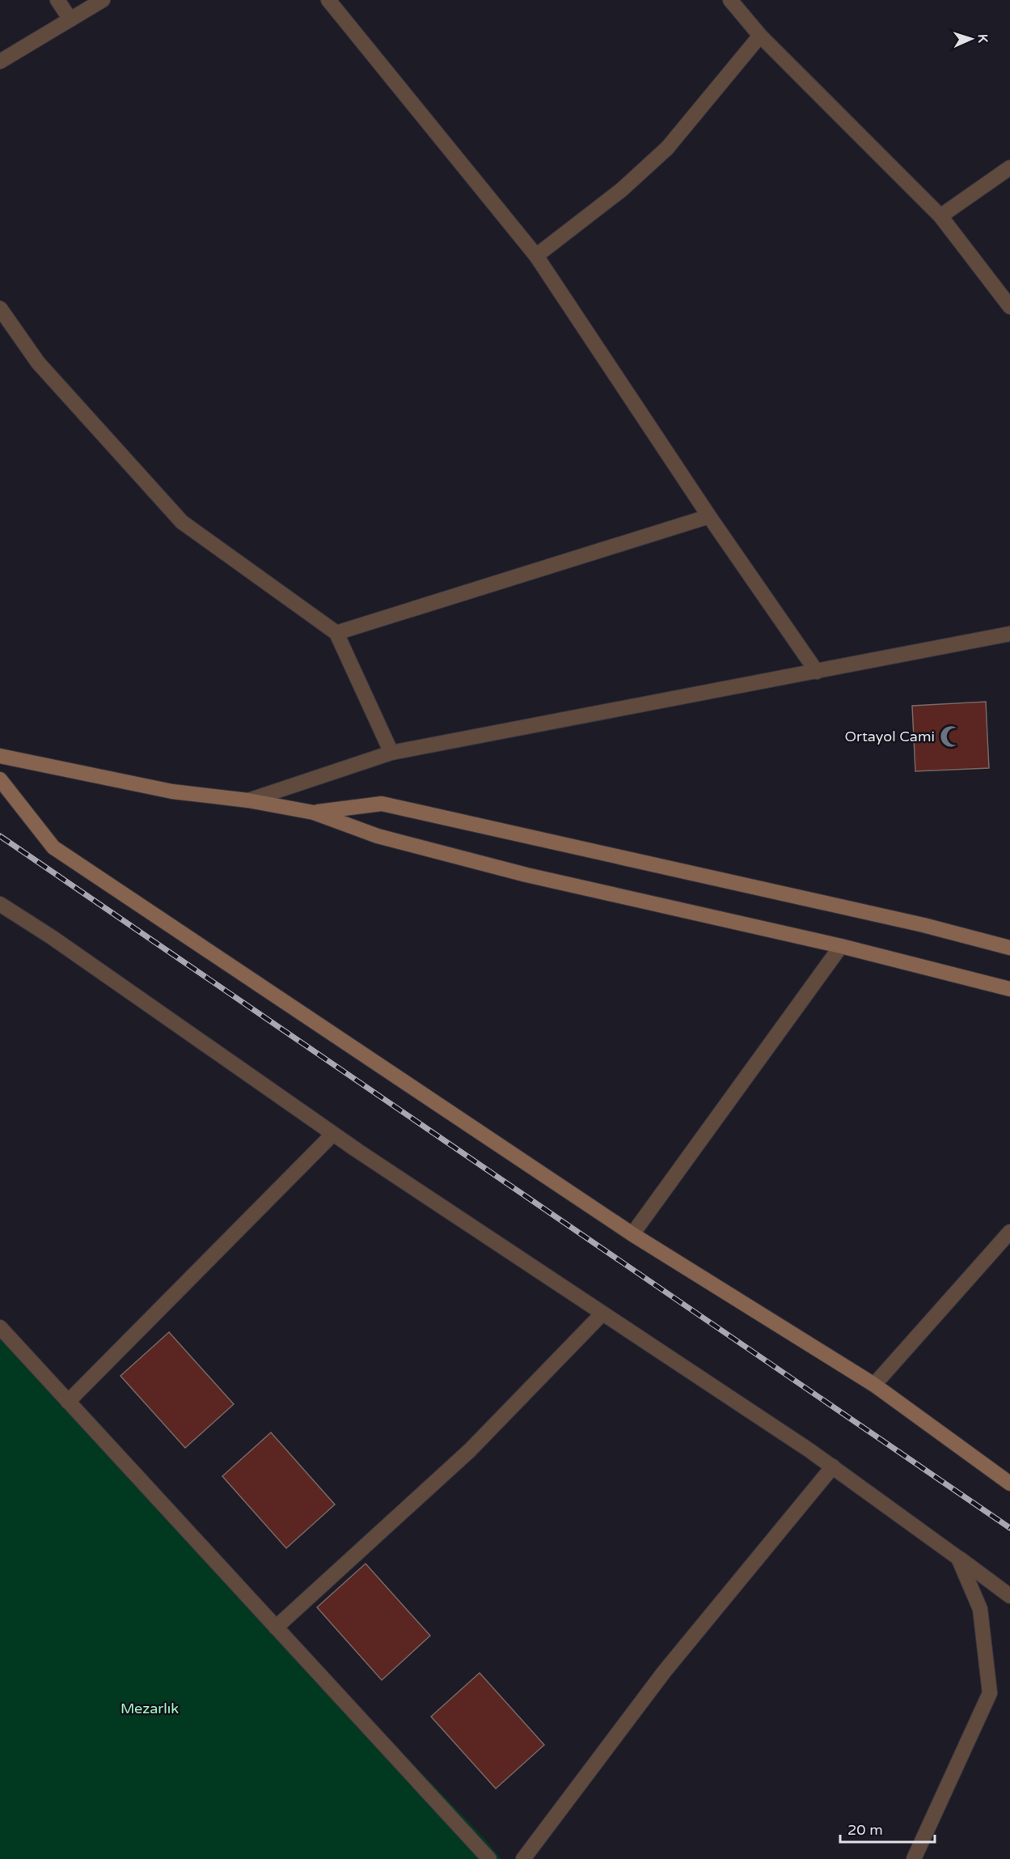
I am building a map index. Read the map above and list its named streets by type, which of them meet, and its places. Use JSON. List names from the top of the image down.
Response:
{
  "parks": ["Mezarlık"],
  "places": {
    "mosque": ["Ortayol Cami"]
  },
  "scale_bar": "20 m",
  "north": "right"
}
